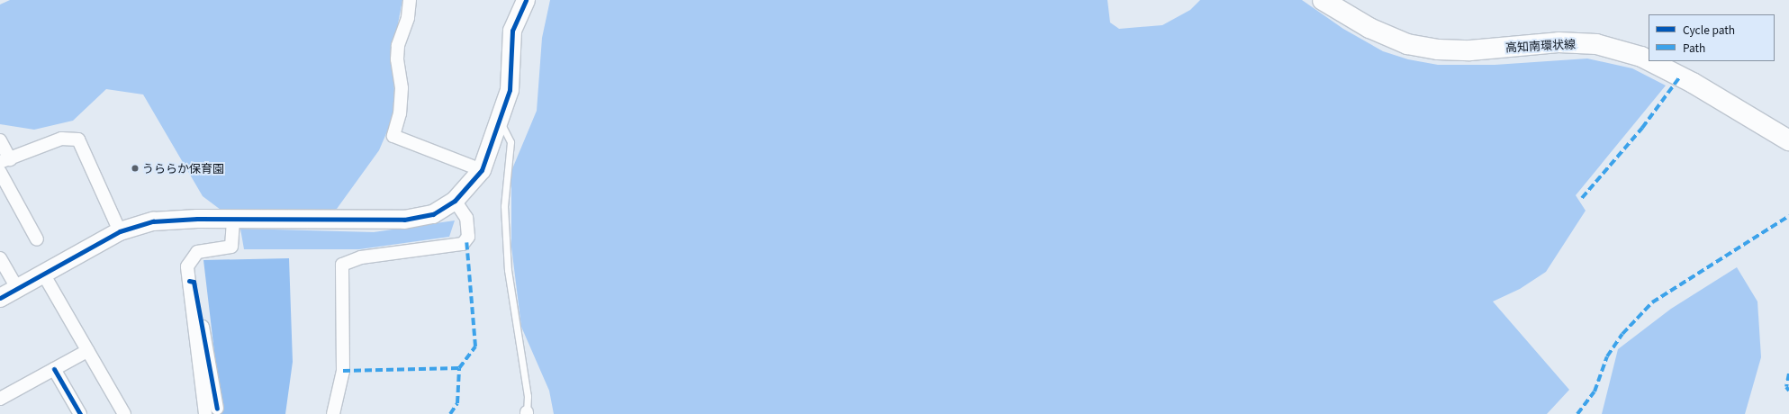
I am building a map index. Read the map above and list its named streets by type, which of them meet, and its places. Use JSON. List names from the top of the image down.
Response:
{
  "streets": {
    "main road": ["高知南環状線"]
  },
  "places": ["うららか保育園"],
  "legend": ["Cycle path", "Path"]
}
